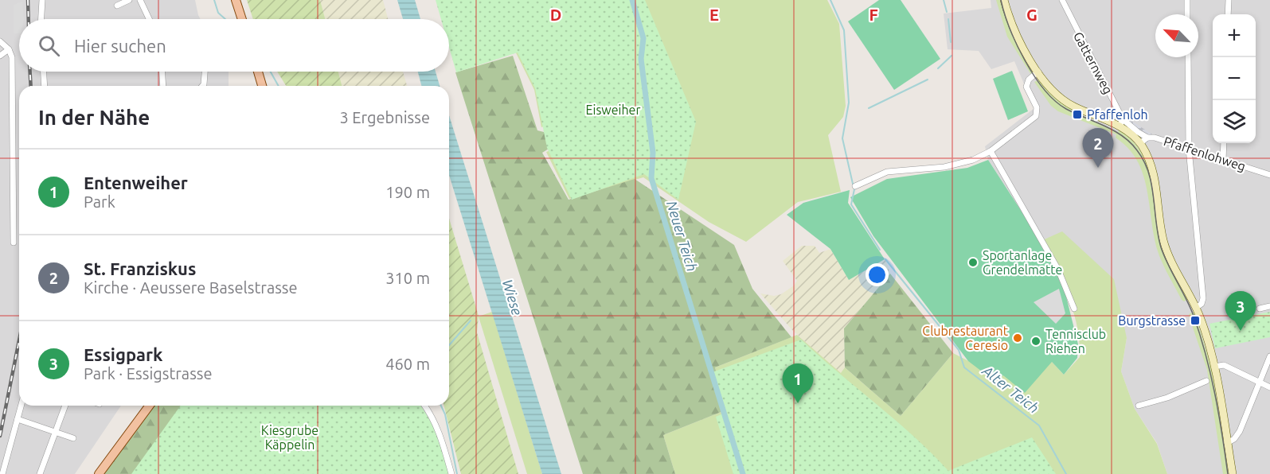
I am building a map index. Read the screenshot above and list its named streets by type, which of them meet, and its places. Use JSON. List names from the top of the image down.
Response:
{
  "streets": {
    "street": ["Gatternweg", "Pfaffenlohweg"]
  },
  "water": ["Neuer Teich", "Wiese", "Alter Teich"],
  "parks": ["Eisweiher", "Kiesgrube Käppelin"],
  "places": {
    "transit": ["Pfaffenloh", "Burgstrasse"],
    "other": ["Sportanlage Grendelmatte", "Clubrestaurant Ceresio", "Tennisclub Riehen"]
  },
  "north": "top left",
  "page": {
    "map_buttons": ["+", "−"],
    "search": "Hier suchen",
    "heading": ["In der Nähe", "3 Ergebnisse"],
    "pins": ["2", "3", "1"],
    "list": [
      {
        "mark": "1",
        "name": "Entenweiher",
        "note": "Park",
        "value": "190 m"
      },
      {
        "mark": "2",
        "name": "St. Franziskus",
        "note": "Kirche · Aeussere Baselstrasse",
        "value": "310 m"
      },
      {
        "mark": "3",
        "name": "Essigpark",
        "note": "Park · Essigstrasse",
        "value": "460 m"
      }
    ]
  },
  "grid": {
    "columns": [
      "D",
      "E",
      "F",
      "G"
    ]
  }
}
